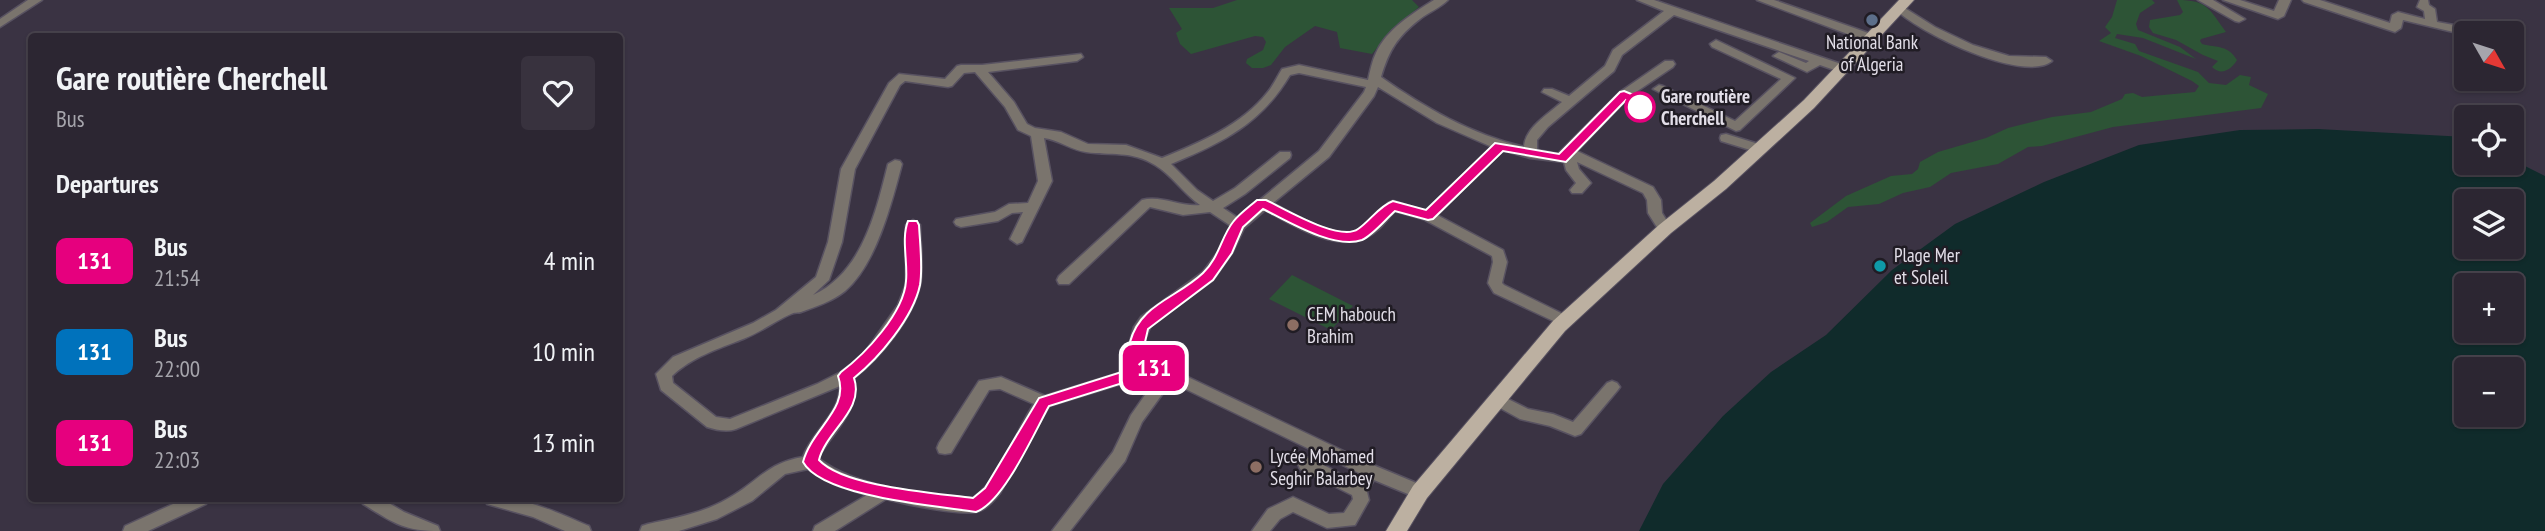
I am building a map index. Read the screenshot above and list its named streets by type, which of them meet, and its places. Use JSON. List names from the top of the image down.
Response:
{
  "places": [
    "National Bank of Algeria",
    "Gare routière Cherchell",
    "Plage Mer et Soleil",
    "CEM habouch Brahim",
    "Lycée Mohamed Seghir Balarbey"
  ],
  "lines": ["bus line 131"],
  "north": "bottom right",
  "page": {
    "on_map": "131",
    "map_buttons": ["+", "−"],
    "heading": [
      ["Gare routière Cherchell", "Bus"],
      "Departures"
    ],
    "list": [
      {
        "mark": "131",
        "name": "Bus",
        "note": "21:54",
        "value": "4 min"
      },
      {
        "mark": "131",
        "name": "Bus",
        "note": "22:00",
        "value": "10 min"
      },
      {
        "mark": "131",
        "name": "Bus",
        "note": "22:03",
        "value": "13 min"
      }
    ]
  }
}
